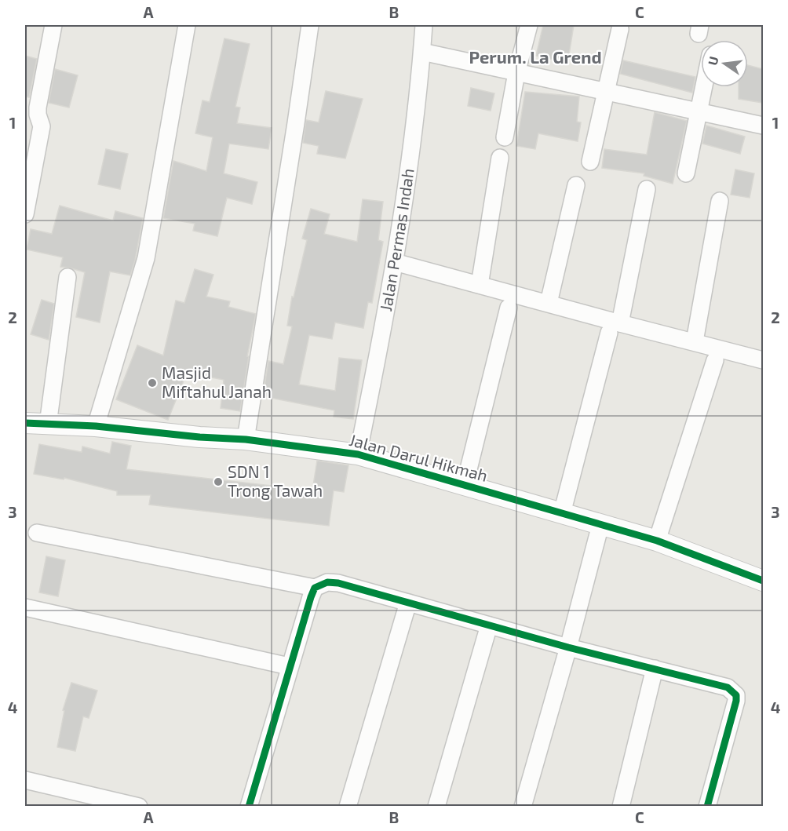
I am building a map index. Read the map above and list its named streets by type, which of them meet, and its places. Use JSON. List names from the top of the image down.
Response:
{
  "streets": {
    "street": ["Jalan Permas Indah", "Jalan Darul Hikmah"]
  },
  "crossings": [
    ["Jalan Permas Indah", "Jalan Darul Hikmah"]
  ],
  "districts": ["Perum. La Grend"],
  "places": ["Masjid Miftahul Janah", "SDN 1 Trong Tawah"],
  "north": "left",
  "grid": {
    "columns": ["A", "B", "C"],
    "rows": [
      "1",
      "2",
      "3",
      "4"
    ]
  }
}
